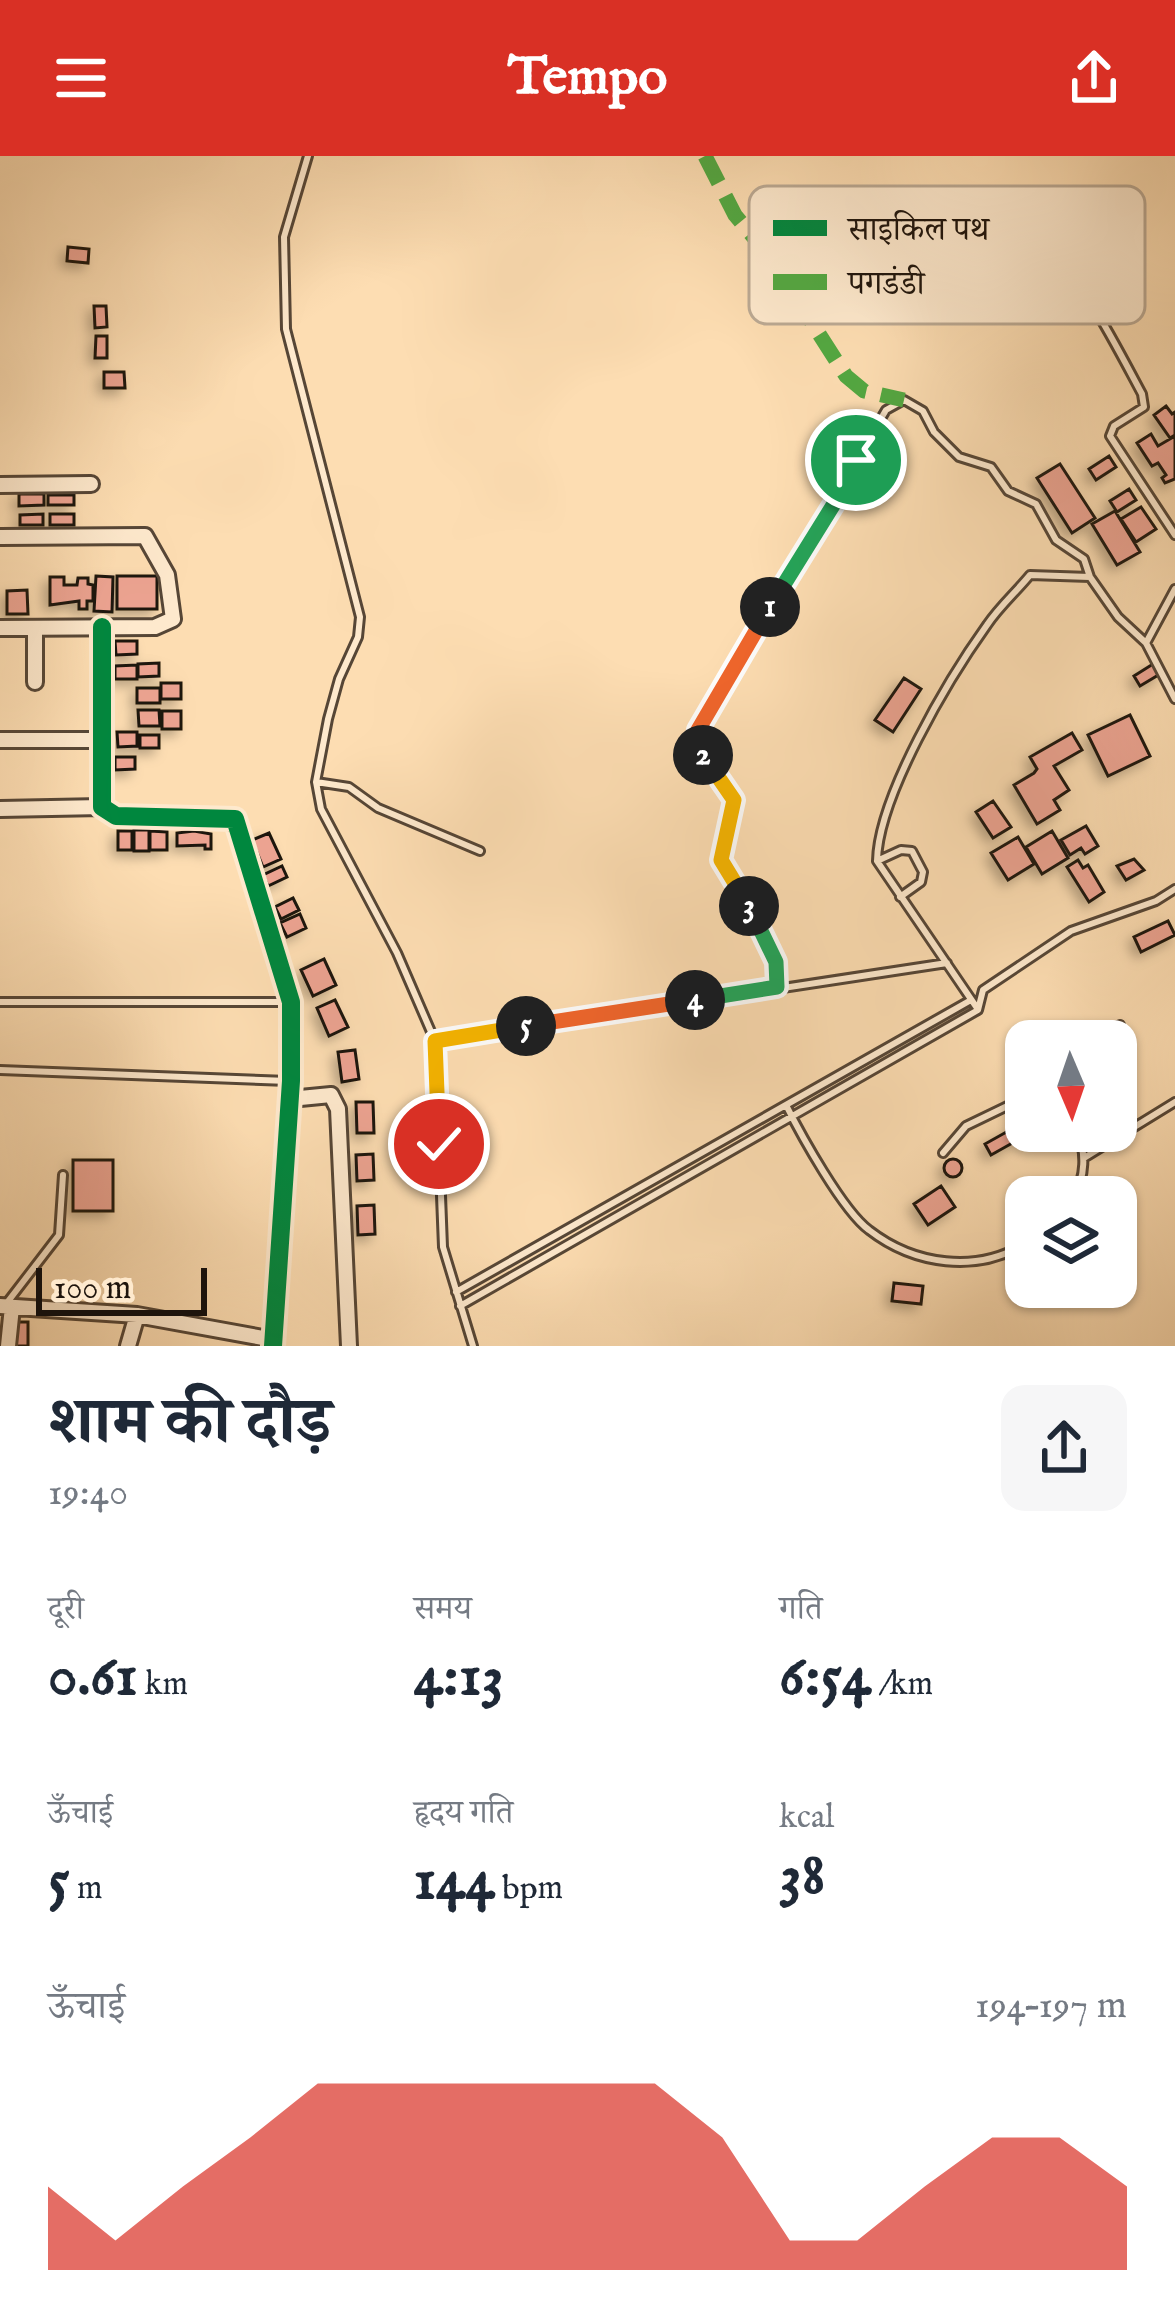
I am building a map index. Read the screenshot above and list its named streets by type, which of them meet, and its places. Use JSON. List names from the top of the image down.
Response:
{
  "legend": ["साइकिल पथ", "पगडंडी"],
  "scale_bar": "100 m",
  "north": "bottom",
  "page": {
    "header": "Tempo",
    "pins": [
      "1",
      "2",
      "3",
      "4",
      "5"
    ],
    "scale": "100 m",
    "heading": ["शाम की दौड़", "19:40"],
    "stats": [
      ["दूरी", "0.61 km"],
      ["समय", "4:13"],
      ["गति", "6:54 /km"],
      ["ऊँचाई", "5 m"],
      ["हृदय गति", "144 bpm"],
      ["kcal", "38"]
    ],
    "chart": ["ऊँचाई", "194–197 m"]
  }
}
